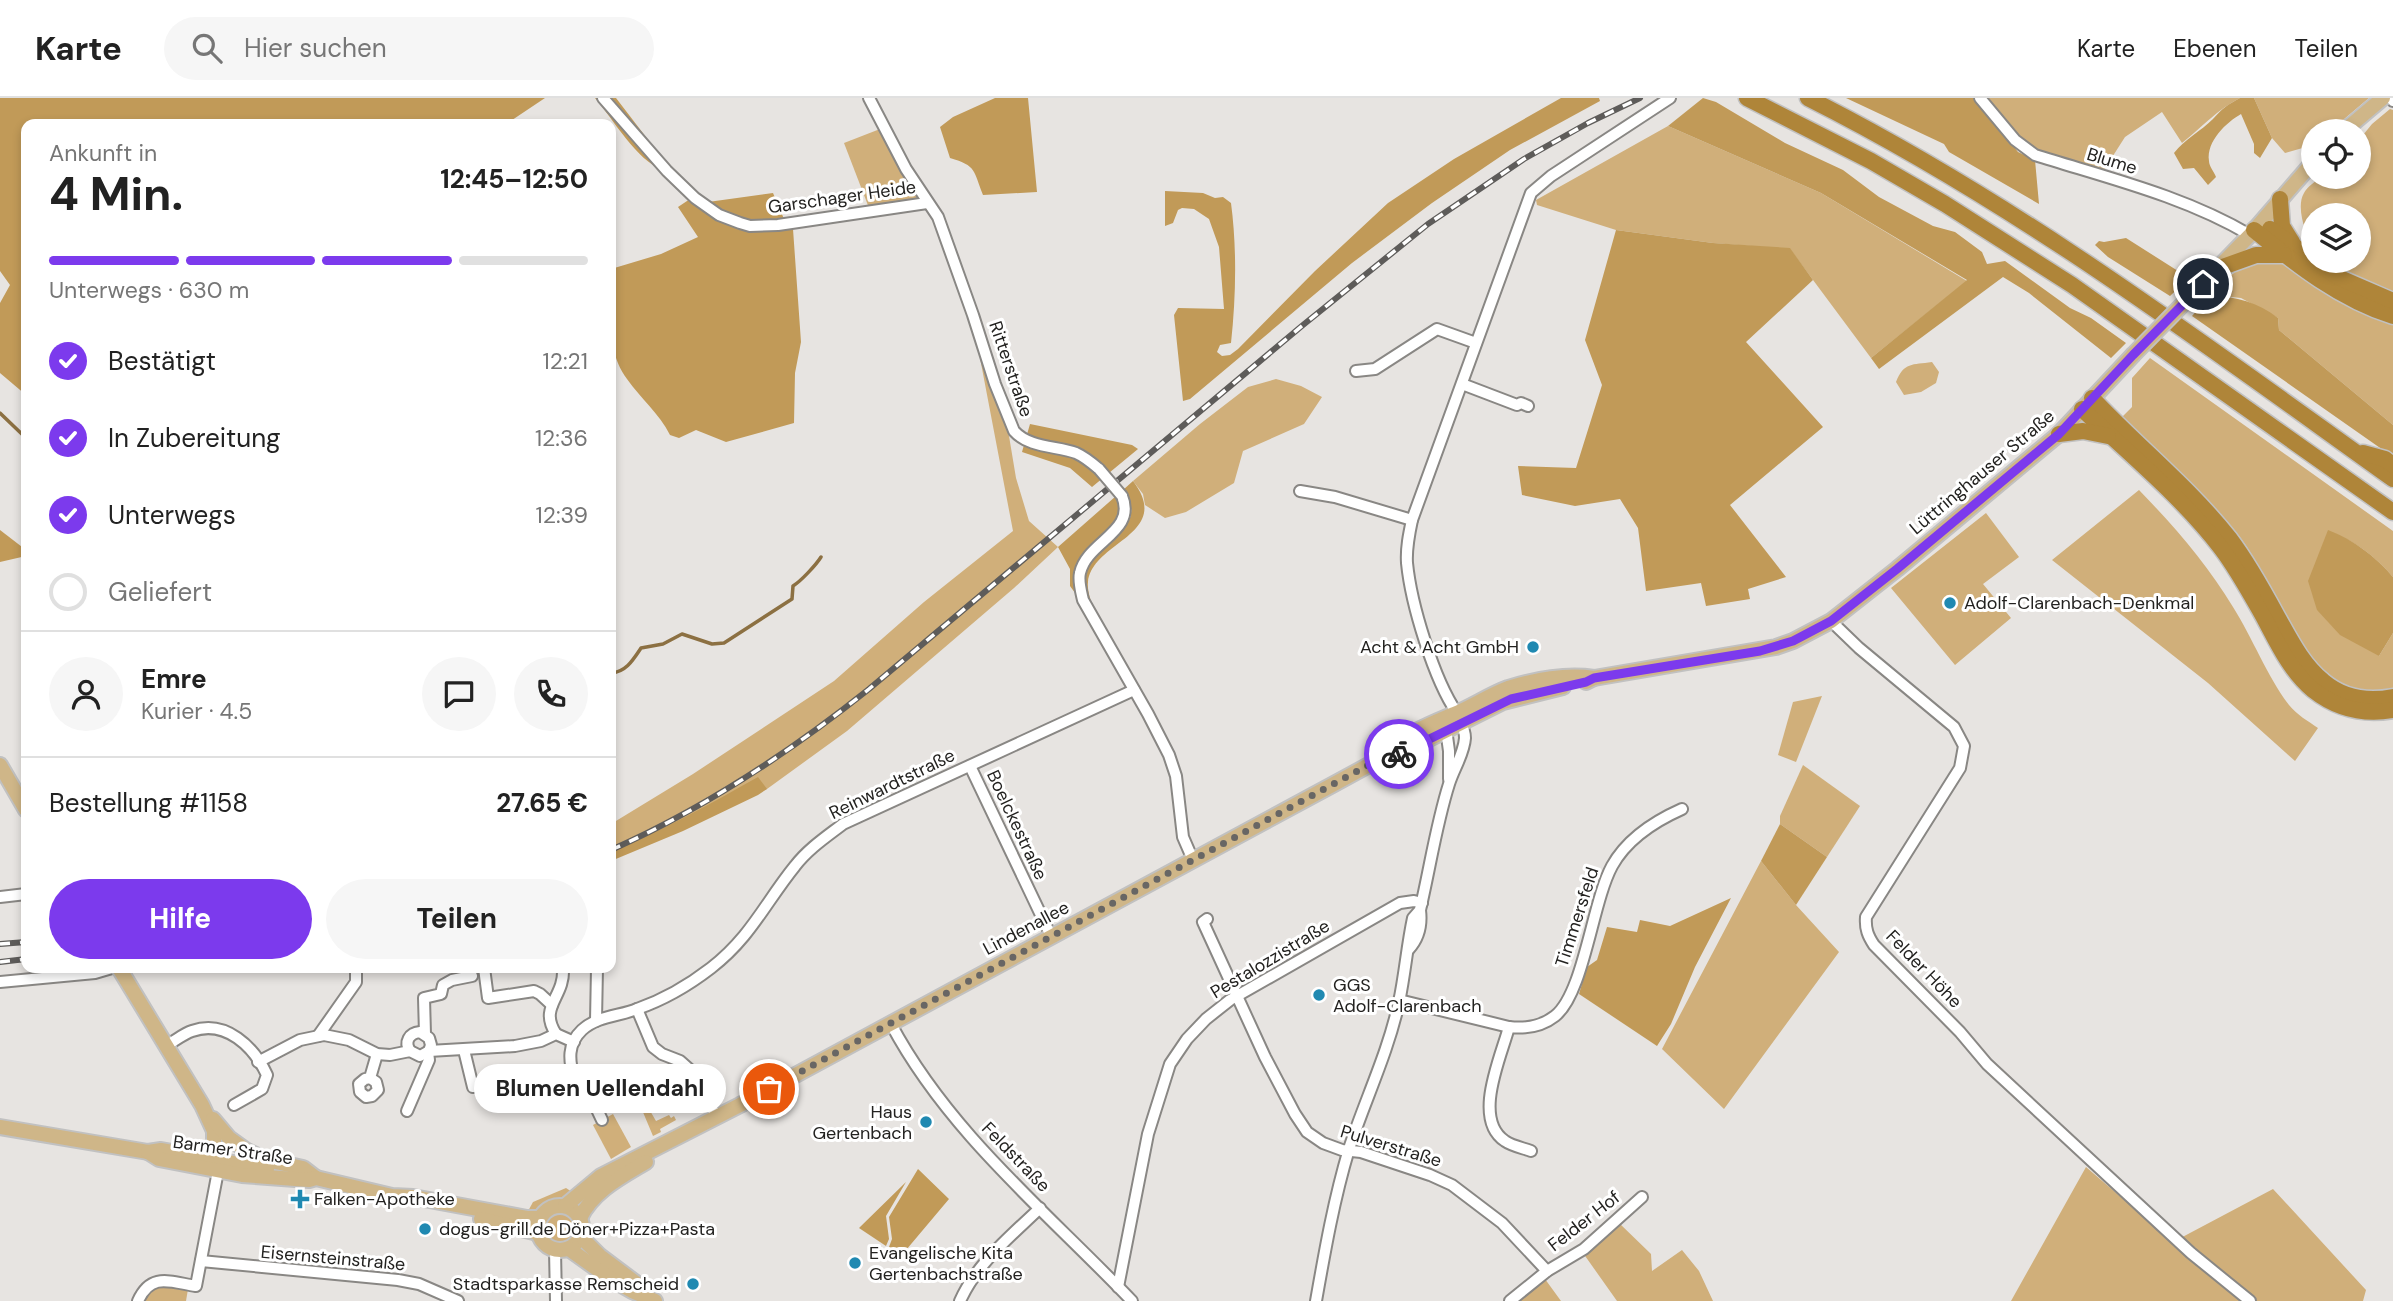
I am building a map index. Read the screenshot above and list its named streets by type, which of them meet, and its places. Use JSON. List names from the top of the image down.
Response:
{
  "streets": {
    "main road": ["Lüttringhauser Straße", "Lindenallee", "Barmer Straße"],
    "street": [
      "Blume",
      "Garschager Heide",
      "Ritterstraße",
      "Reinwardtstraße",
      "Boelckestraße",
      "Timmersfeld",
      "Pestalozzistraße",
      "Felder Höhe",
      "Pulverstraße",
      "Feldstraße",
      "Felder Hof",
      "Eisernsteinstraße"
    ]
  },
  "crossings": [
    ["Blume", "Lüttringhauser Straße"],
    ["Garschager Heide", "Ritterstraße"],
    ["Ritterstraße", "Reinwardtstraße"],
    ["Ritterstraße", "Lindenallee"],
    ["Lüttringhauser Straße", "Lindenallee"],
    ["Lüttringhauser Straße", "Felder Höhe"],
    ["Reinwardtstraße", "Boelckestraße"],
    ["Boelckestraße", "Lindenallee"],
    ["Lindenallee", "Barmer Straße"],
    ["Lindenallee", "Feldstraße"],
    ["Pestalozzistraße", "Pulverstraße"],
    ["Pestalozzistraße", "Feldstraße"],
    ["Pulverstraße", "Felder Hof"]
  ],
  "places": {
    "other": [
      "Adolf-Clarenbach-Denkmal",
      "Acht & Acht GmbH",
      "GGS Adolf-Clarenbach",
      "Blumen Uellendahl",
      "Haus Gertenbach",
      "dogus-grill.de Döner+Pizza+Pasta",
      "Evangelische Kita Gertenbachstraße",
      "Stadtsparkasse Remscheid"
    ],
    "health": ["Falken-Apotheke"]
  },
  "page": {
    "header": "Karte",
    "search": "Hier suchen",
    "nav": ["Karte", "Ebenen", "Teilen"],
    "heading": ["4 Min.", "Ankunft in", "12:45–12:50"],
    "panel": [
      "Emre",
      "Kurier · 4.5",
      "Bestellung #1158",
      "27.65 €"
    ],
    "bar": "Unterwegs · 630 m",
    "list": [
      ["Bestätigt", "12:21"],
      ["In Zubereitung", "12:36"],
      ["Unterwegs", "12:39"],
      "Geliefert"
    ],
    "buttons": ["Hilfe", "Teilen"],
    "bubble": "Blumen Uellendahl"
  }
}
